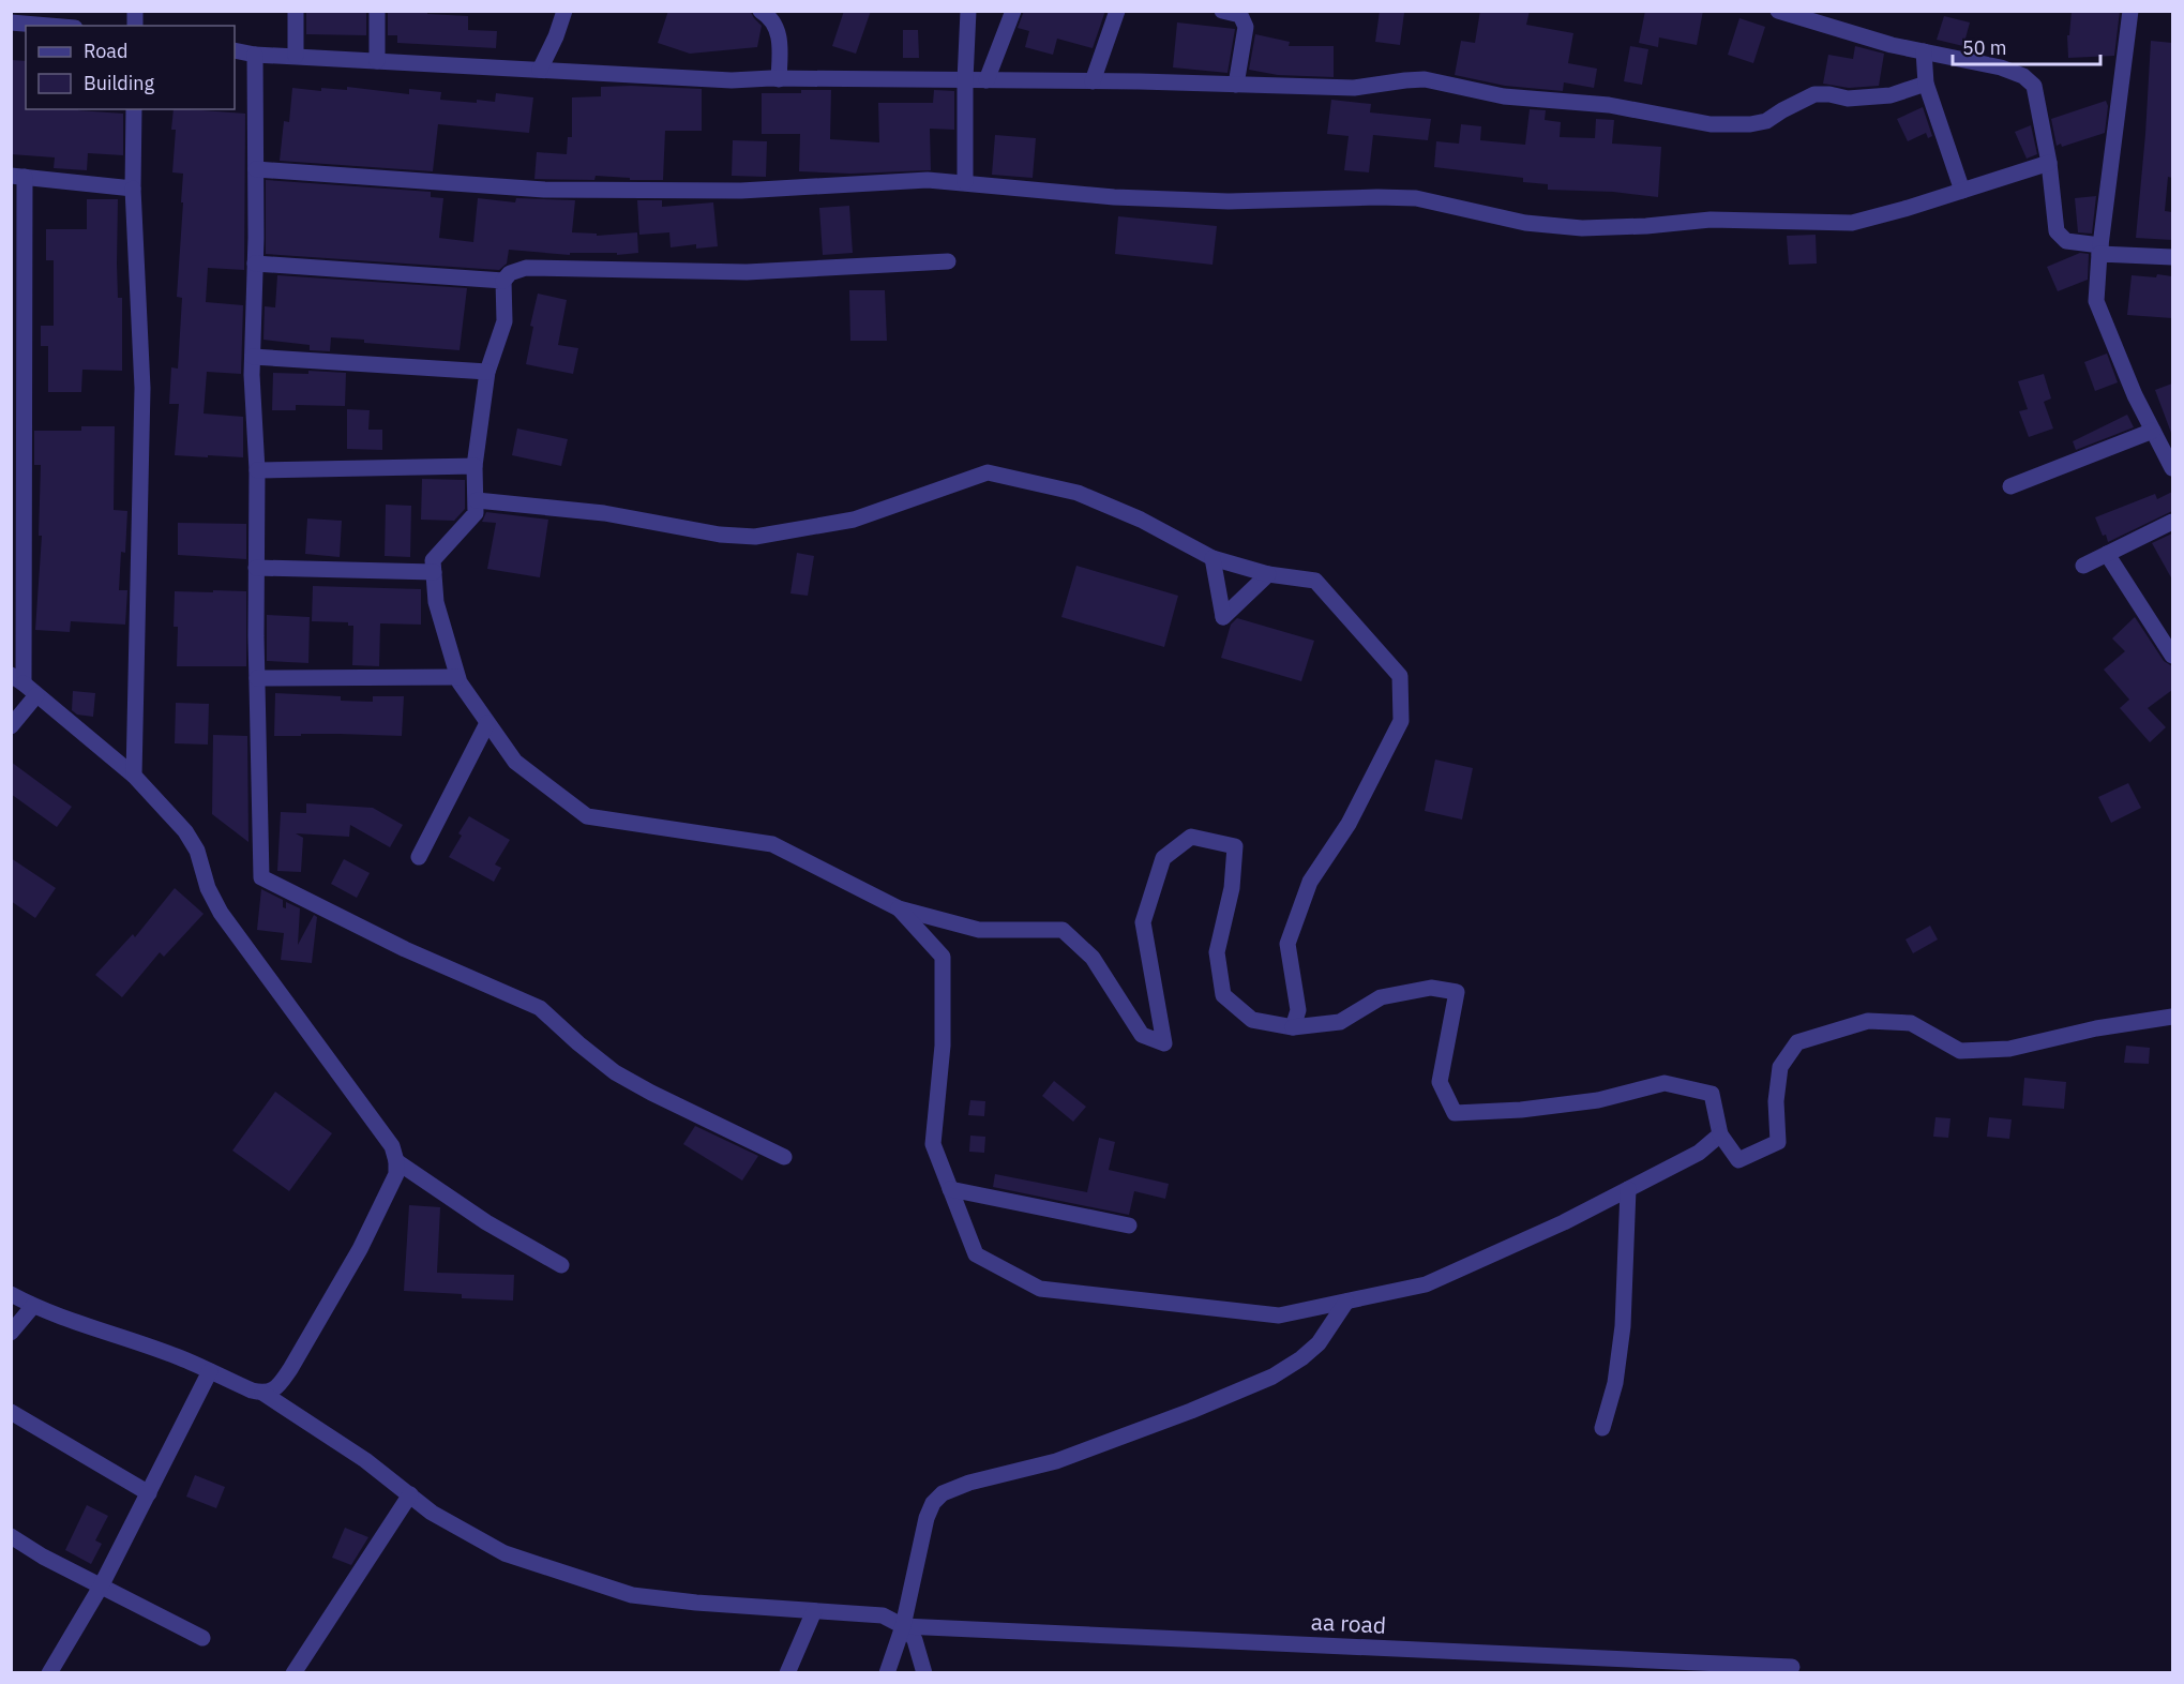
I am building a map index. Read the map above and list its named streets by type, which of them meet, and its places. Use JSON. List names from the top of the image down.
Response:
{
  "streets": {
    "street": ["aa road"]
  },
  "legend": ["Road", "Building"],
  "scale_bar": "50 m"
}
